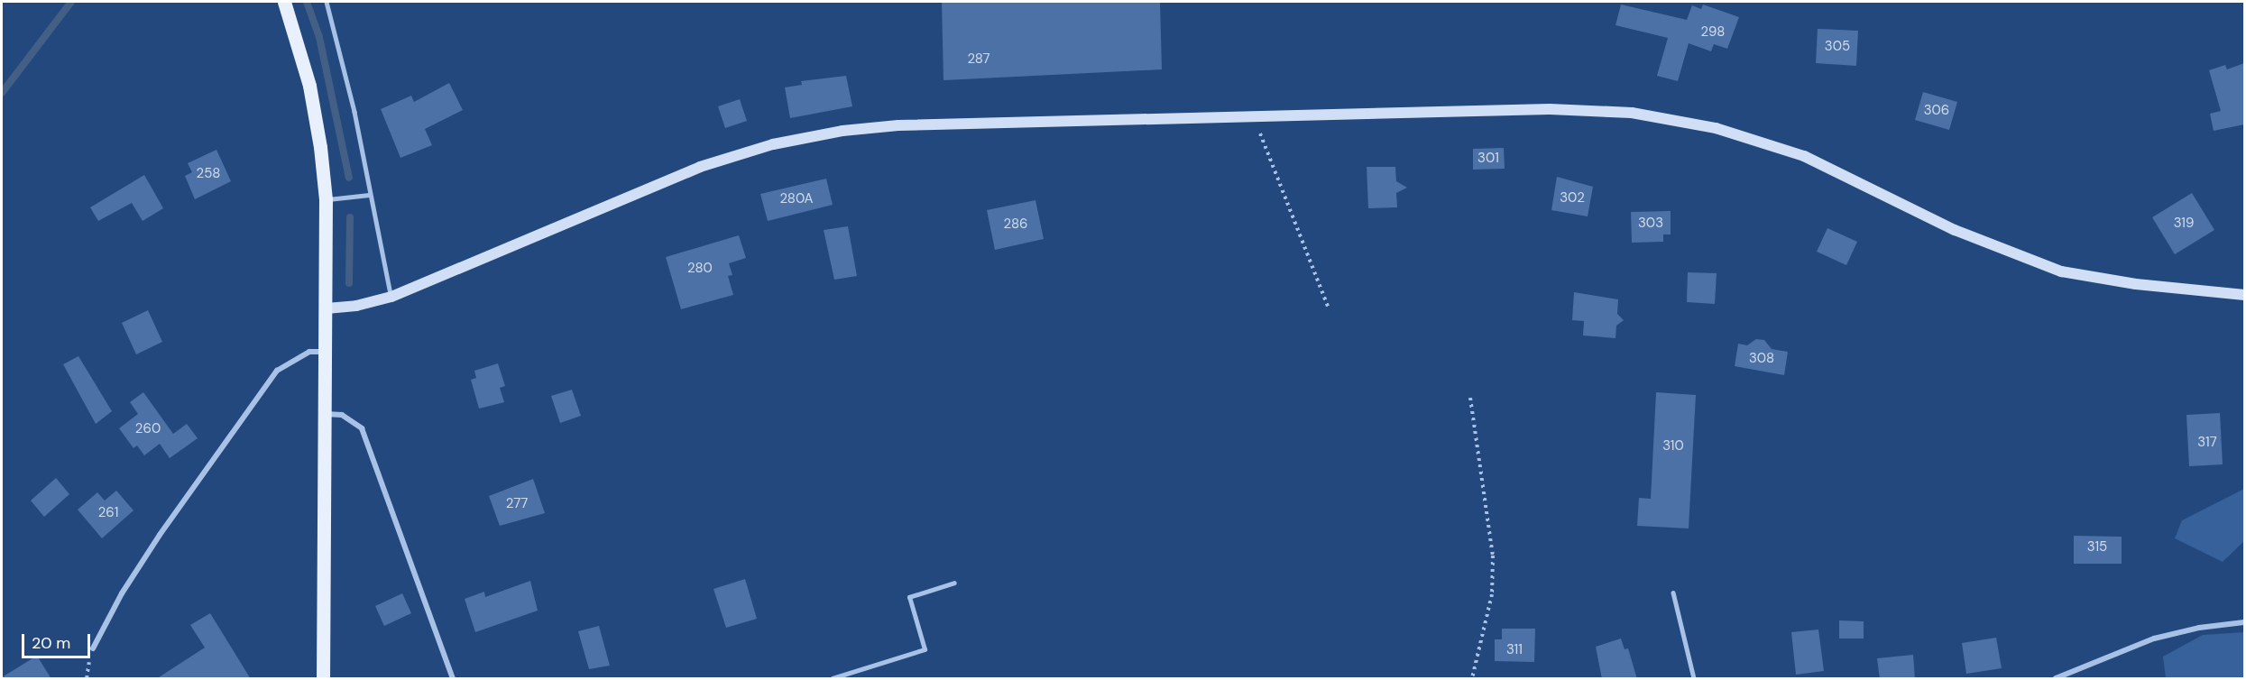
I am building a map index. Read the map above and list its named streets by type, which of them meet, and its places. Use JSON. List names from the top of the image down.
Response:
{
  "house_numbers": [
    "298",
    "305",
    "287",
    "306",
    "301",
    "258",
    "302",
    "280A",
    "303",
    "319",
    "286",
    "280",
    "308",
    "260",
    "317",
    "310",
    "277",
    "261",
    "315",
    "311"
  ],
  "scale_bar": "20 m"
}
